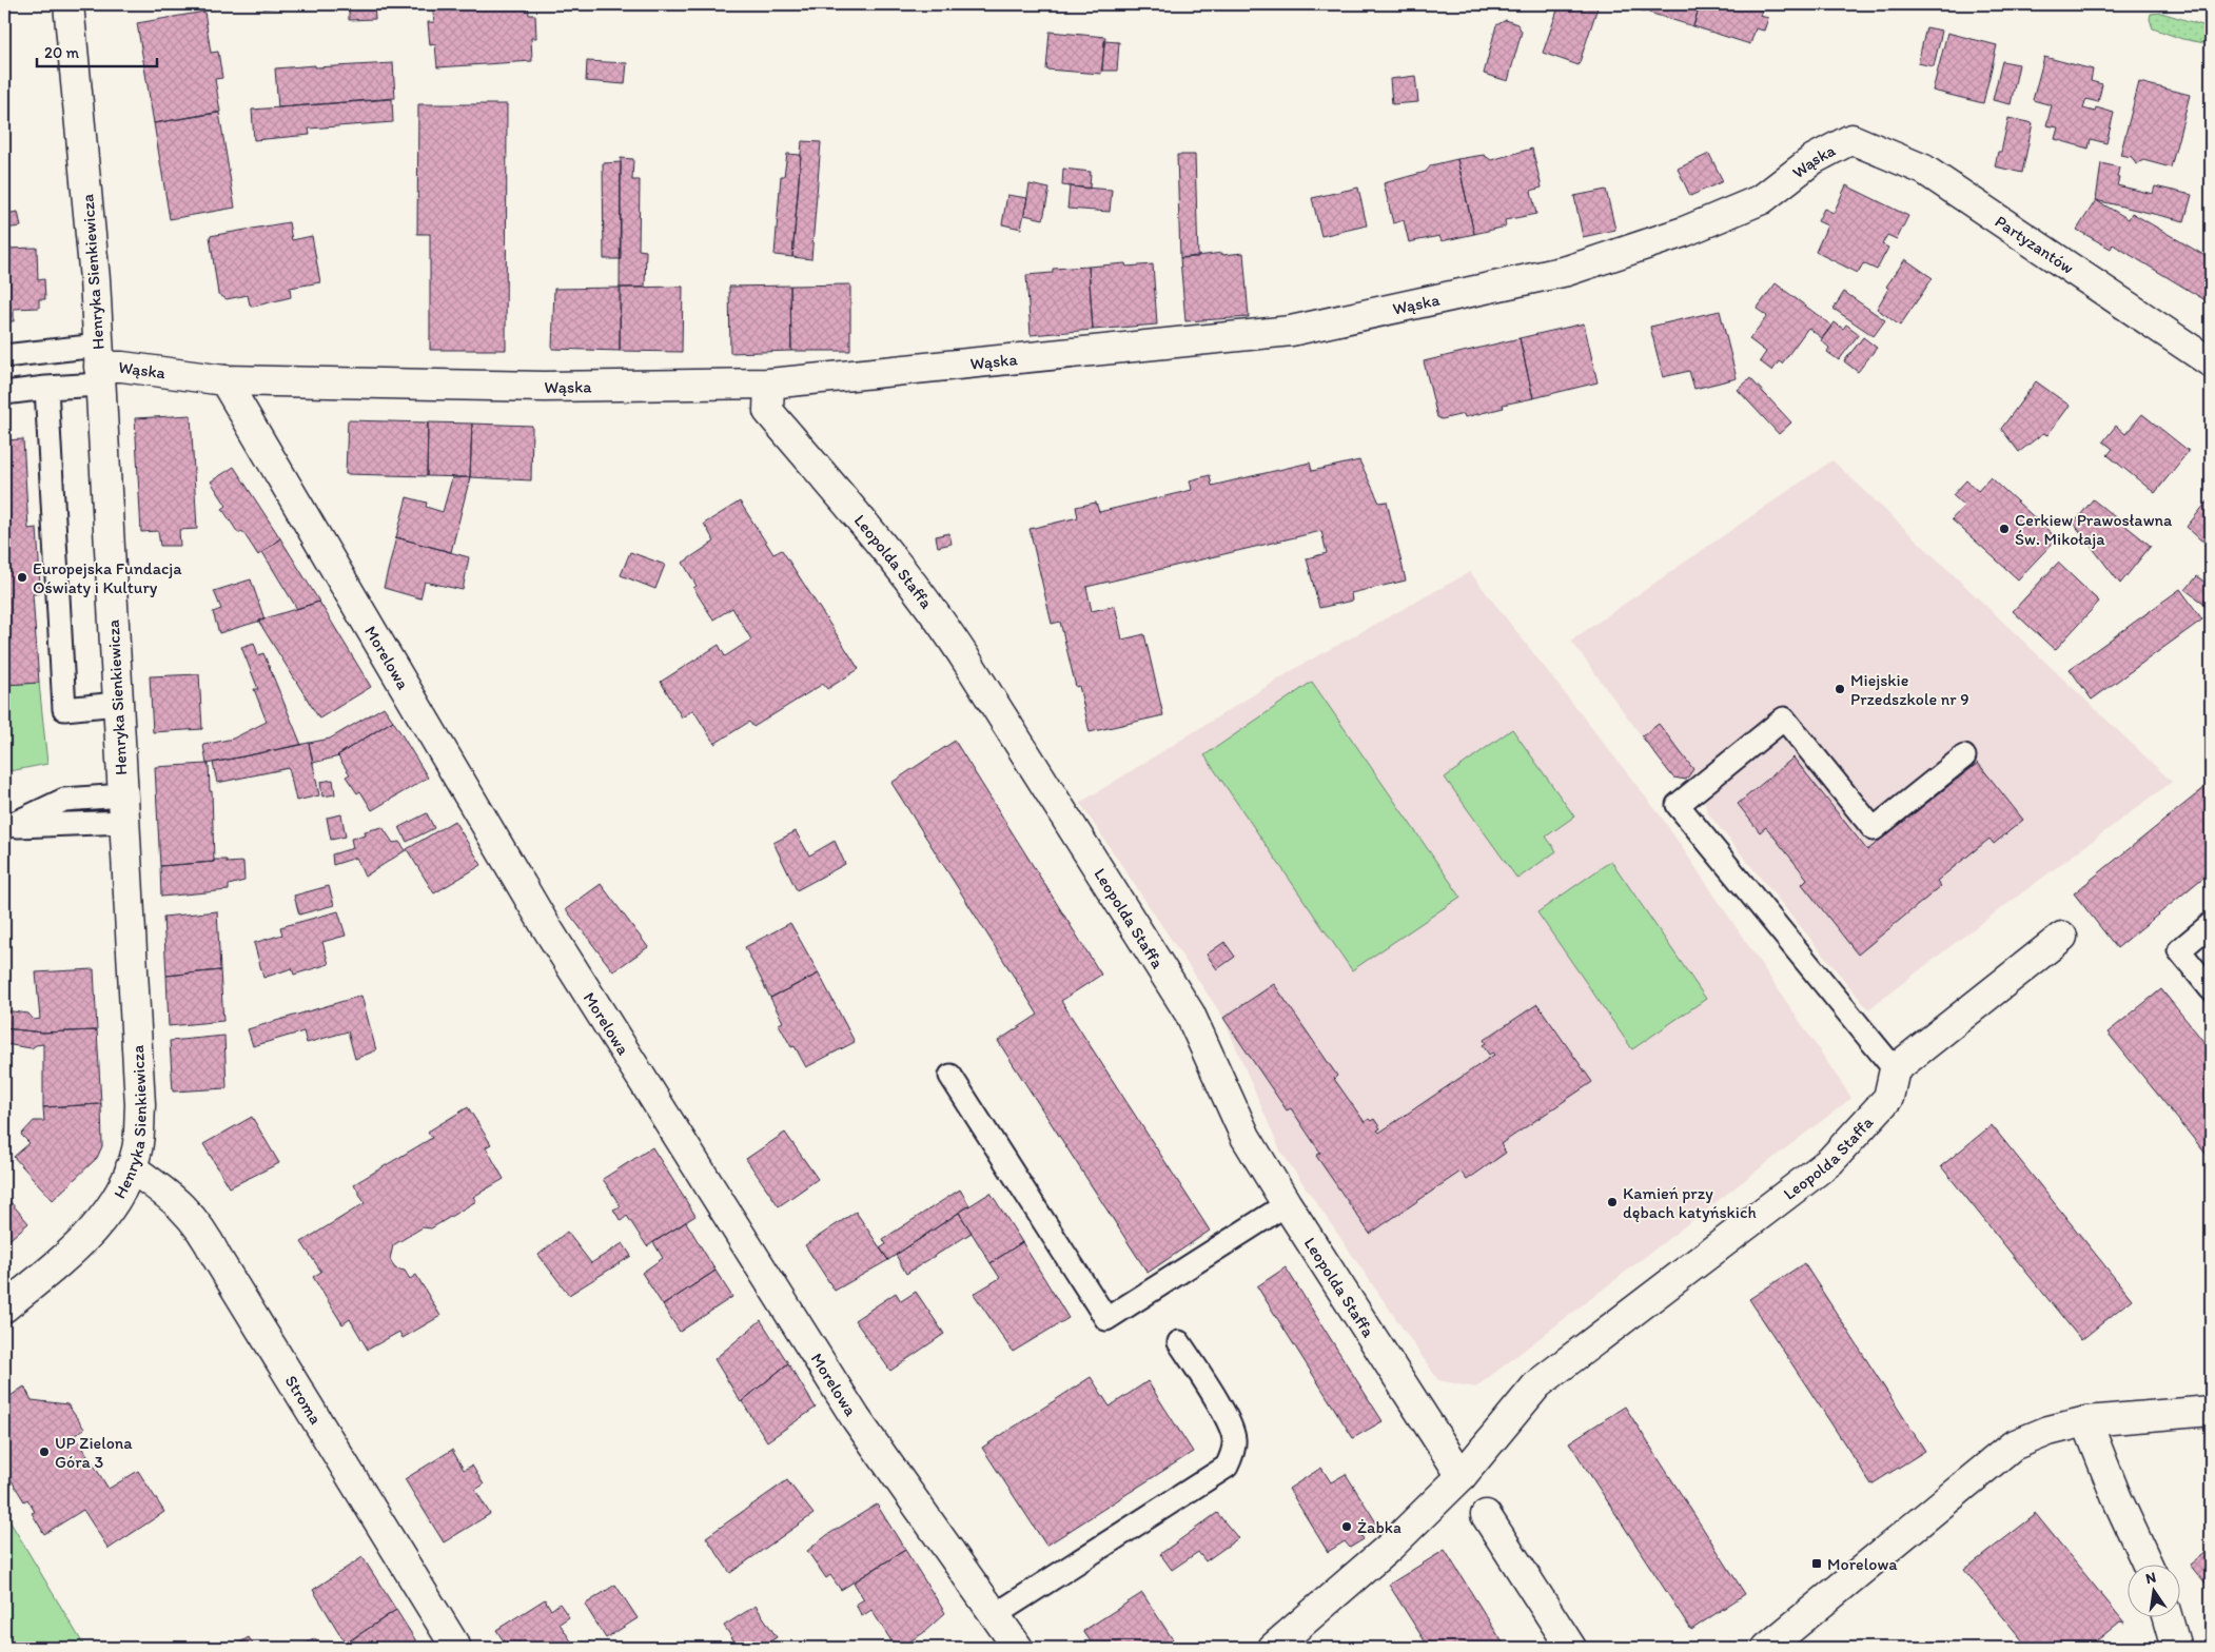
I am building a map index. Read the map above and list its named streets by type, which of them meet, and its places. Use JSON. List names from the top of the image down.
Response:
{
  "streets": {
    "street": [
      "Wąska",
      "Partyzantów",
      "Henryka Sienkiewicza",
      "Leopolda Staffa",
      "Morelowa",
      "Stroma"
    ]
  },
  "crossings": [
    ["Wąska", "Partyzantów"],
    ["Wąska", "Henryka Sienkiewicza"],
    ["Wąska", "Leopolda Staffa"],
    ["Wąska", "Morelowa"],
    ["Henryka Sienkiewicza", "Stroma"]
  ],
  "places": {
    "other": [
      "Cerkiew Prawosławna Św. Mikołaja",
      "Europejska Fundacja Oświaty i Kultury",
      "Miejskie Przedszkole nr 9",
      "Kamień przy dębach katyńskich",
      "UP Zielona Góra 3",
      "Żabka"
    ],
    "transit": ["Morelowa"]
  },
  "scale_bar": "20 m",
  "north": "top"
}
